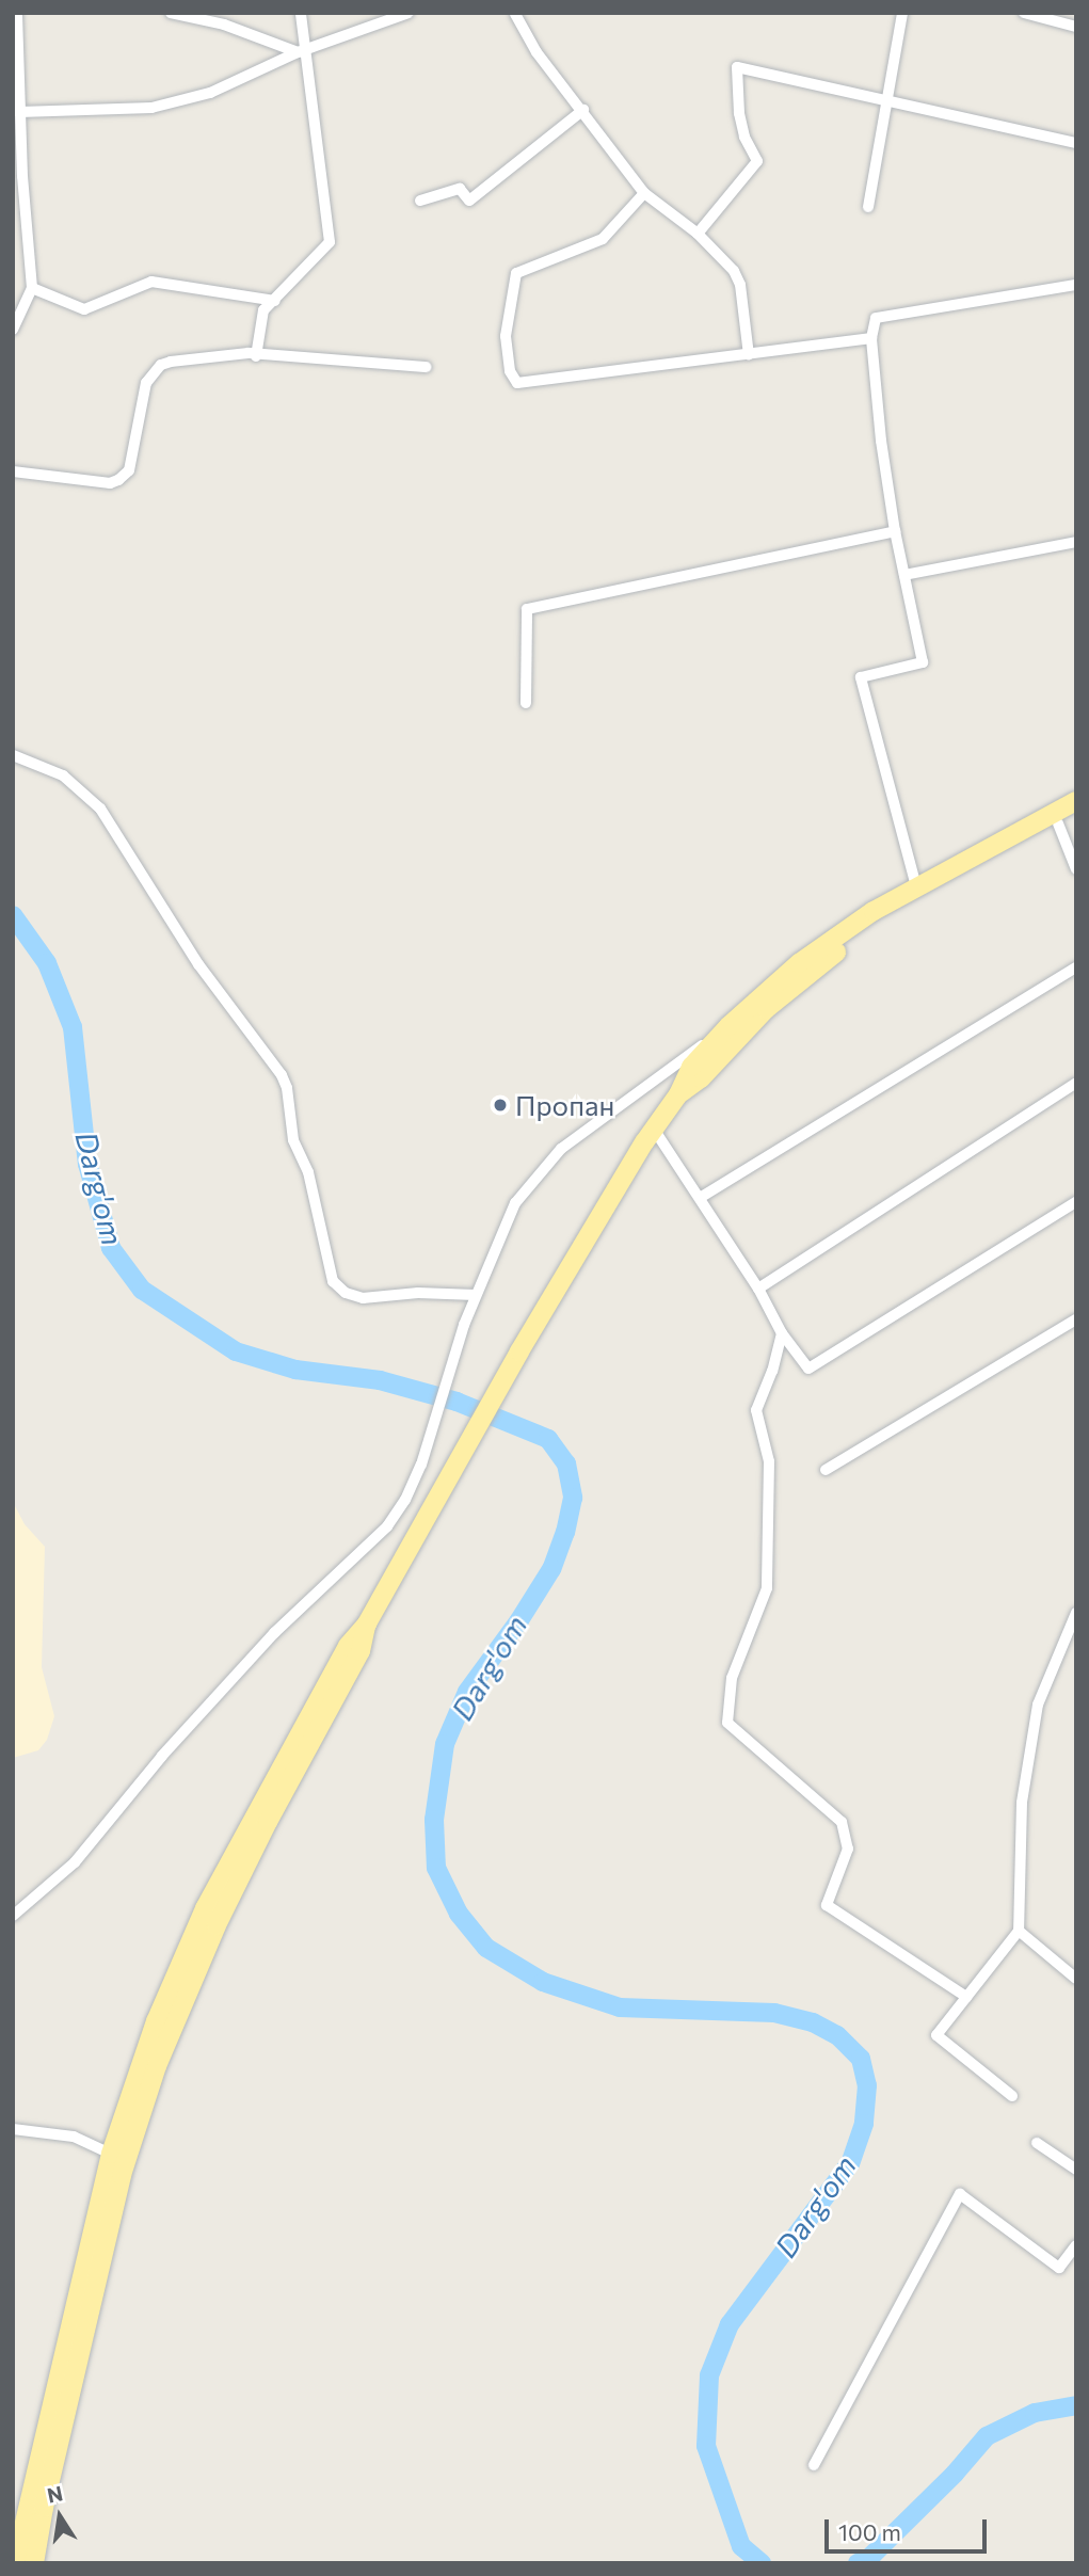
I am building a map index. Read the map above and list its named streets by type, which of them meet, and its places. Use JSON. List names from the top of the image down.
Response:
{
  "water": ["Darg'om"],
  "places": ["Пропан"],
  "scale_bar": "100 m",
  "north": "top"
}
